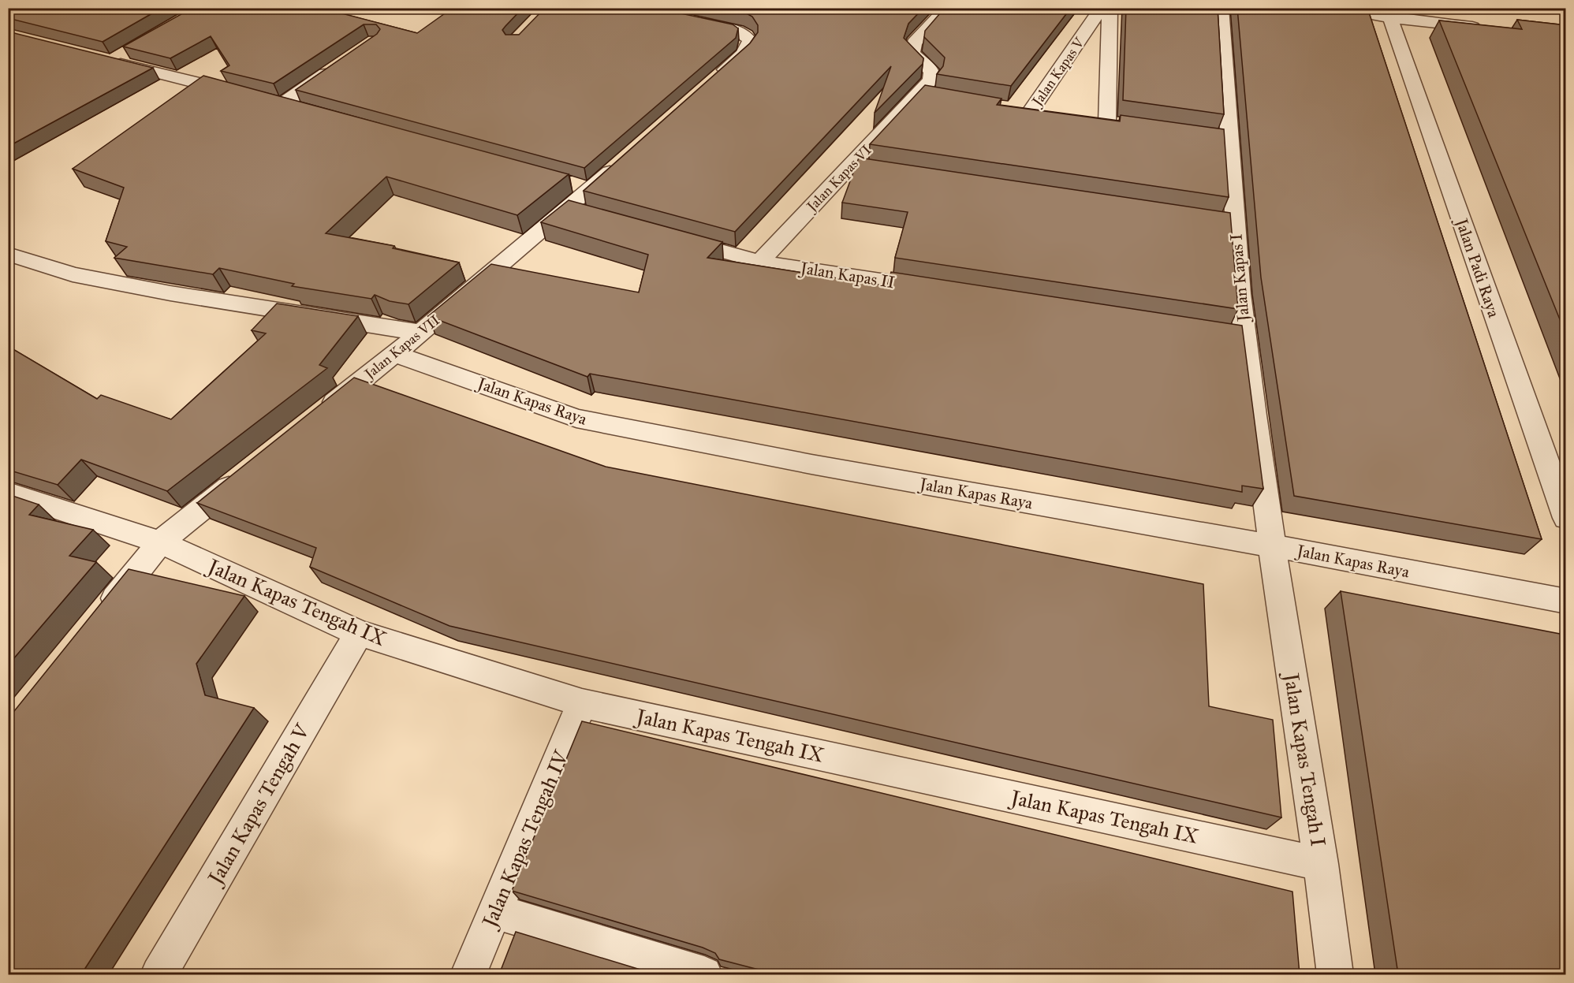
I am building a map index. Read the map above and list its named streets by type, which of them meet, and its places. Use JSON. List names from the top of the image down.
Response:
{
  "streets": {
    "street": [
      "Jalan Kapas V",
      "Jalan Kapas VI",
      "Jalan Padi Raya",
      "Jalan Kapas II",
      "Jalan Kapas I",
      "Jalan Kapas VII",
      "Jalan Kapas Raya",
      "Jalan Kapas Tengah IX",
      "Jalan Kapas Tengah I",
      "Jalan Kapas Tengah V",
      "Jalan Kapas Tengah IV"
    ]
  },
  "crossings": [
    ["Jalan Kapas VI", "Jalan Kapas II"],
    ["Jalan Kapas I", "Jalan Kapas Raya"],
    ["Jalan Kapas I", "Jalan Kapas Tengah I"],
    ["Jalan Kapas VII", "Jalan Kapas Raya"],
    ["Jalan Kapas Raya", "Jalan Kapas Tengah I"],
    ["Jalan Kapas Tengah IX", "Jalan Kapas Tengah I"],
    ["Jalan Kapas Tengah IX", "Jalan Kapas Tengah V"],
    ["Jalan Kapas Tengah IX", "Jalan Kapas Tengah IV"]
  ]
}
